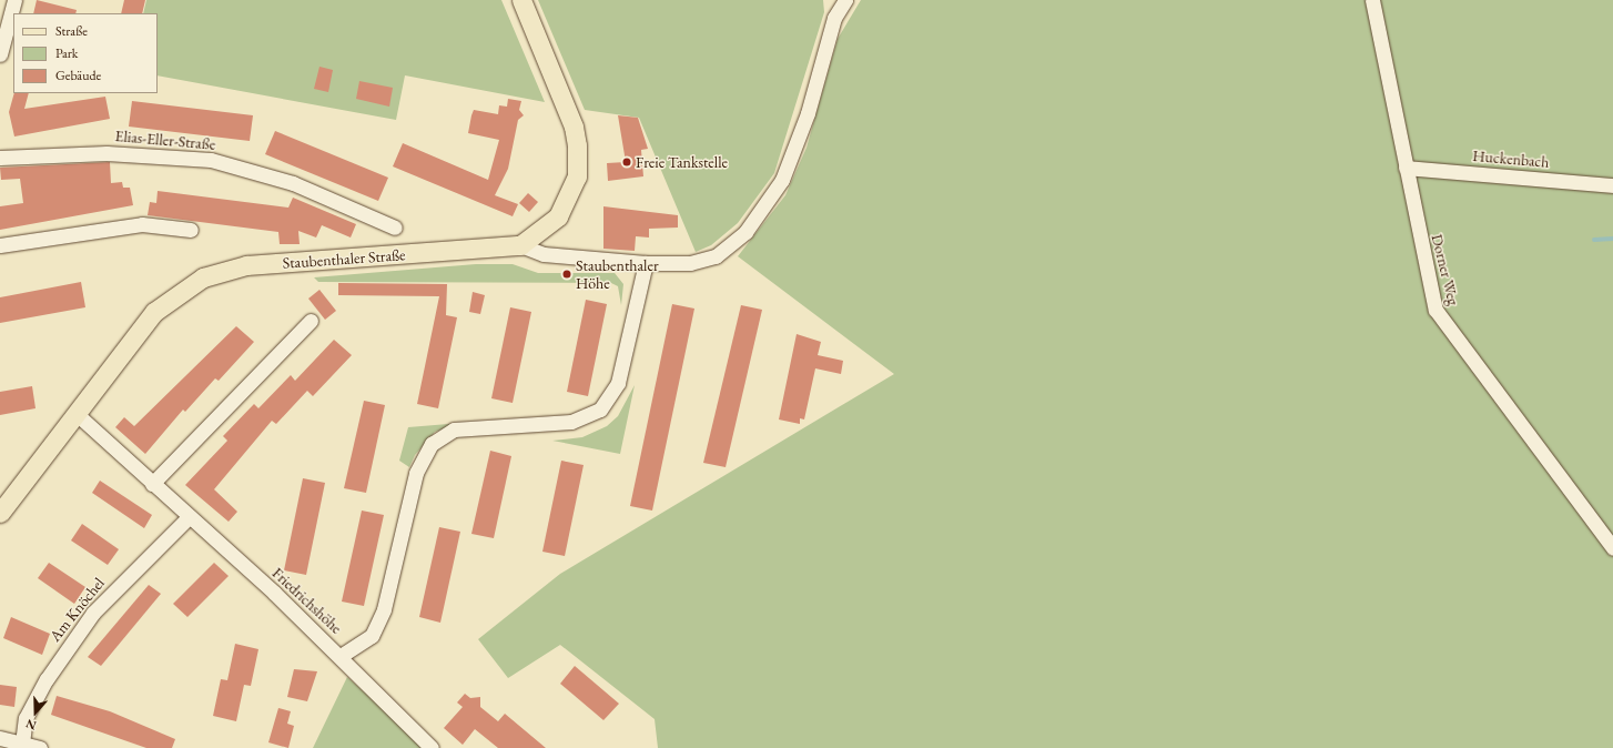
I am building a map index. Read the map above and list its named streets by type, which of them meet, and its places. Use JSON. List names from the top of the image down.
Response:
{
  "streets": {
    "main road": ["Staubenthaler Straße"],
    "street": [
      "Elias-Eller-Straße",
      "Huckenbach",
      "Dorner Weg",
      "Friedrichshöhe",
      "Am Knöchel"
    ]
  },
  "crossings": [
    ["Huckenbach", "Dorner Weg"],
    ["Staubenthaler Straße", "Friedrichshöhe"],
    ["Friedrichshöhe", "Am Knöchel"]
  ],
  "places": ["Freie Tankstelle", "Staubenthaler Höhe"],
  "legend": ["Straße", "Park", "Gebäude"],
  "north": "bottom"
}
